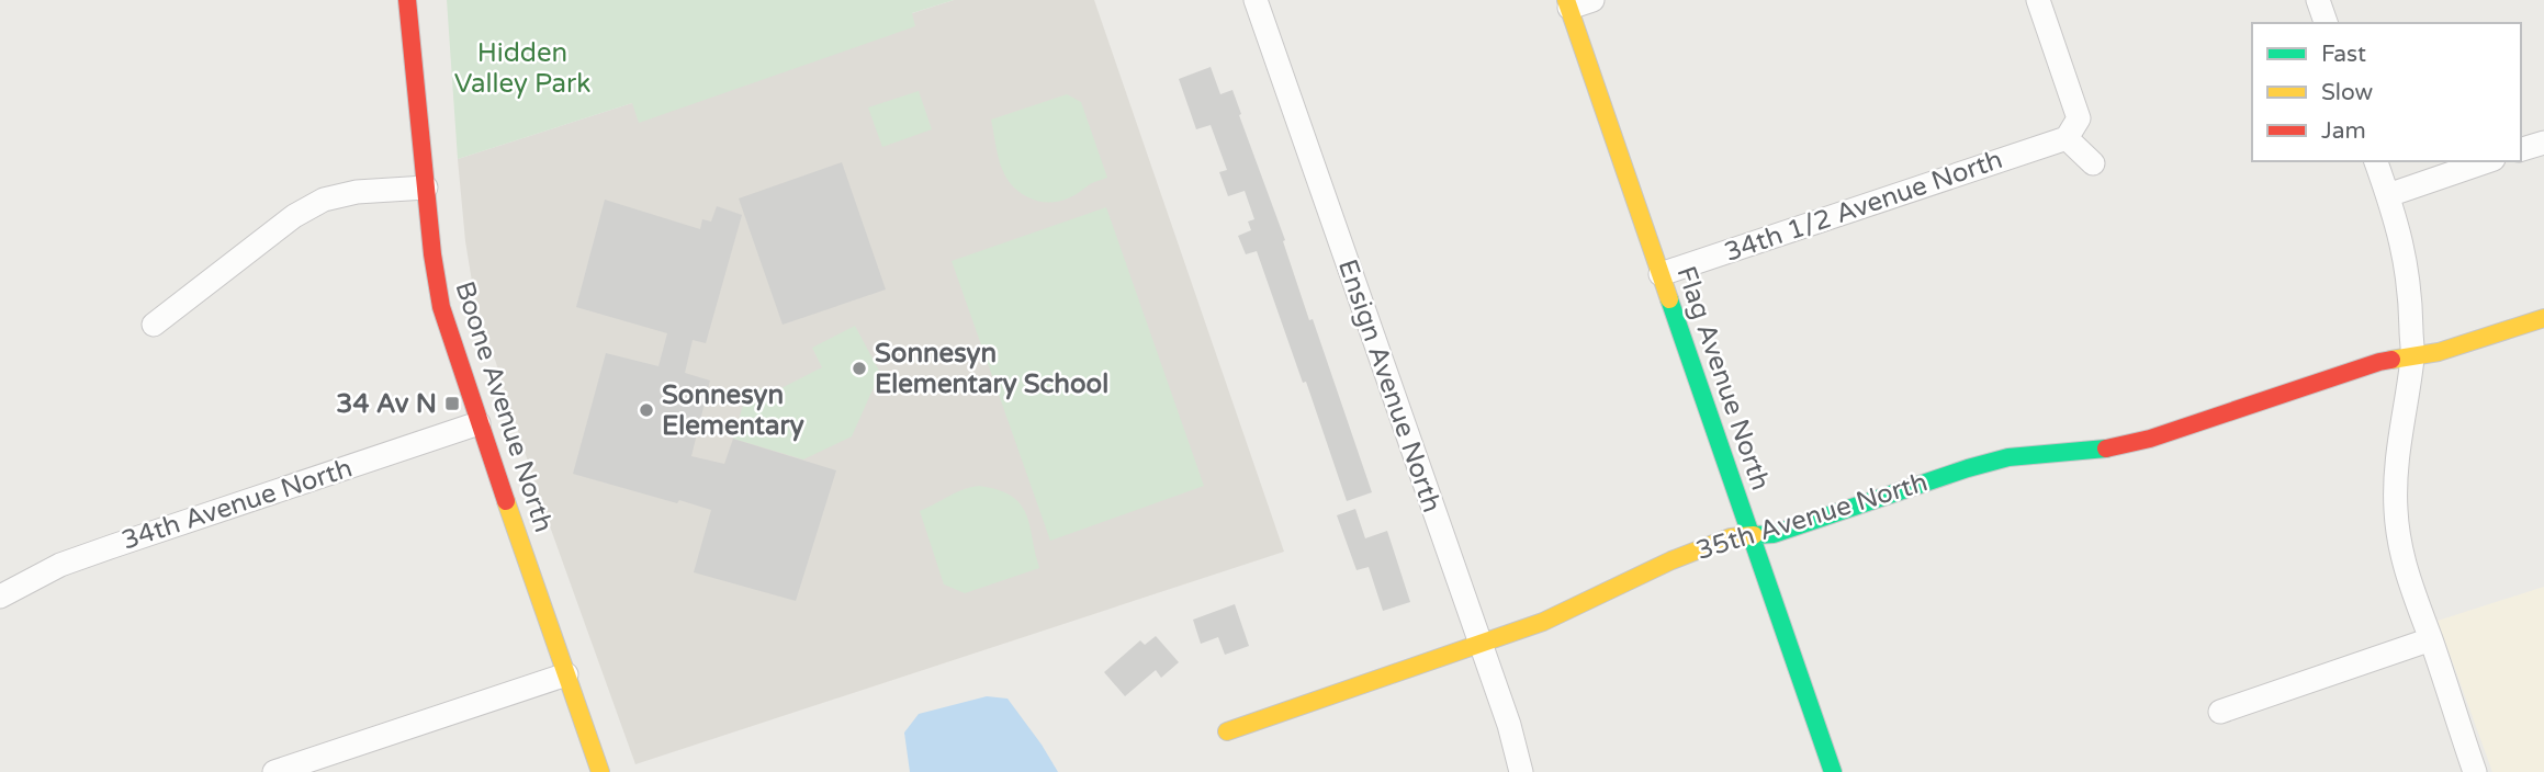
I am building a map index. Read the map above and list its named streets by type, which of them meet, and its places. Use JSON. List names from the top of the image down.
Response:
{
  "streets": {
    "street": [
      "34th 1/2 Avenue North",
      "Flag Avenue North",
      "Ensign Avenue North",
      "Boone Avenue North",
      "34th Avenue North",
      "35th Avenue North"
    ]
  },
  "crossings": [
    ["34th 1/2 Avenue North", "Flag Avenue North"],
    ["Flag Avenue North", "35th Avenue North"],
    ["Ensign Avenue North", "35th Avenue North"],
    ["Boone Avenue North", "34th Avenue North"]
  ],
  "parks": ["Hidden Valley Park"],
  "places": {
    "other": ["Sonnesyn Elementary School", "Sonnesyn Elementary"],
    "transit": ["34 Av N"]
  },
  "legend": ["Fast", "Slow", "Jam"]
}
